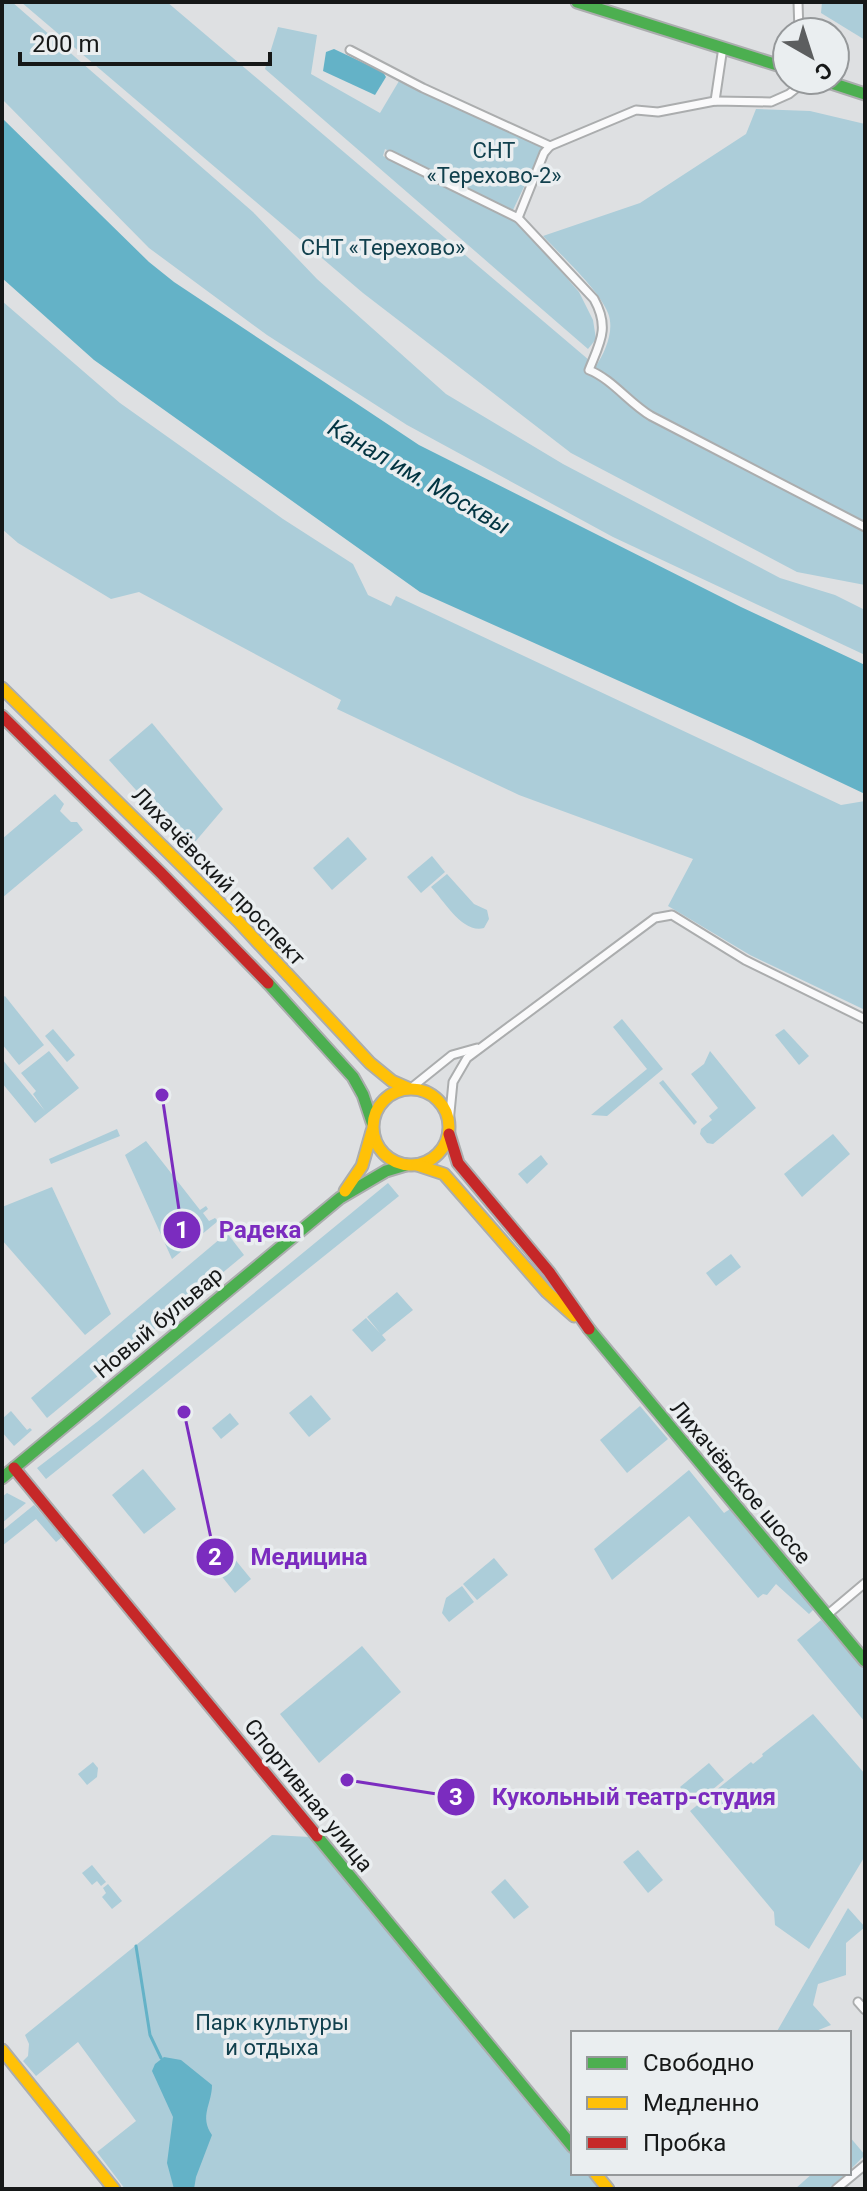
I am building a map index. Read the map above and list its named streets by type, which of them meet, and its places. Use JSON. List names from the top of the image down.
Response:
{
  "streets": {
    "main road": [
      "Лихачёвский проспект",
      "Новый бульвар",
      "Лихачёвское шоссе",
      "Спортивная улица"
    ]
  },
  "crossings": [
    ["Лихачёвский проспект", "Новый бульвар"],
    ["Лихачёвский проспект", "Лихачёвское шоссе"],
    ["Новый бульвар", "Лихачёвское шоссе"],
    ["Новый бульвар", "Спортивная улица"]
  ],
  "water": ["Канал им. Москвы"],
  "parks": ["СНТ «Терехово-2»", "СНТ «Терехово»", "Парк культуры и отдыха"],
  "places": ["Радека", "Медицина", "Кукольный театр-студия"],
  "legend": ["Свободно", "Медленно", "Пробка"],
  "scale_bar": "200 m",
  "north": "bottom right"
}
